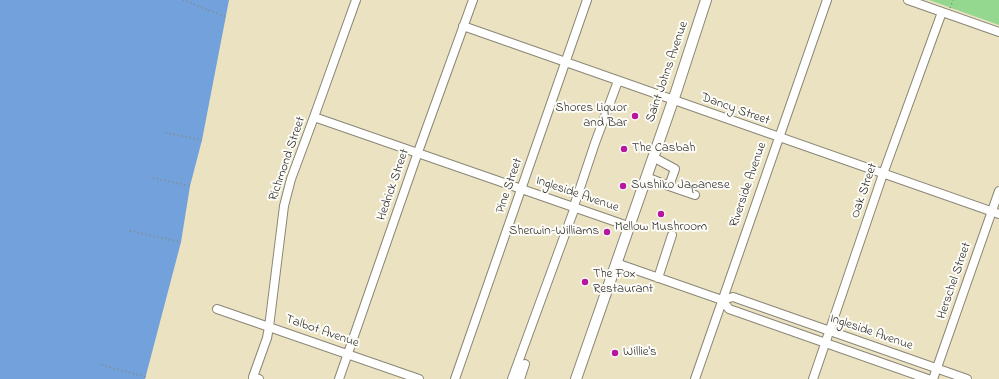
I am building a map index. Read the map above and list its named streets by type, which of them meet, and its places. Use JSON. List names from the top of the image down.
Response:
{
  "streets": {
    "main road": ["Saint Johns Avenue"],
    "street": [
      "Dancy Street",
      "Richmond Street",
      "Hedrick Street",
      "Riverside Avenue",
      "Pine Street",
      "Oak Street",
      "Ingleside Avenue",
      "Herschel Street",
      "Talbot Avenue"
    ]
  },
  "crossings": [
    ["Saint Johns Avenue", "Dancy Street"],
    ["Saint Johns Avenue", "Ingleside Avenue"],
    ["Dancy Street", "Hedrick Street"],
    ["Dancy Street", "Riverside Avenue"],
    ["Dancy Street", "Pine Street"],
    ["Dancy Street", "Oak Street"],
    ["Dancy Street", "Herschel Street"],
    ["Richmond Street", "Ingleside Avenue"],
    ["Richmond Street", "Talbot Avenue"],
    ["Hedrick Street", "Ingleside Avenue"],
    ["Hedrick Street", "Talbot Avenue"],
    ["Riverside Avenue", "Ingleside Avenue"],
    ["Pine Street", "Ingleside Avenue"],
    ["Oak Street", "Ingleside Avenue"],
    ["Ingleside Avenue", "Herschel Street"]
  ],
  "places": [
    "Shores Liquor and Bar",
    "The Casbah",
    "Sushiko Japanese",
    "Mellow Mushroom",
    "Sherwin-Williams",
    "The Fox Restaurant",
    "Willie's"
  ]
}
